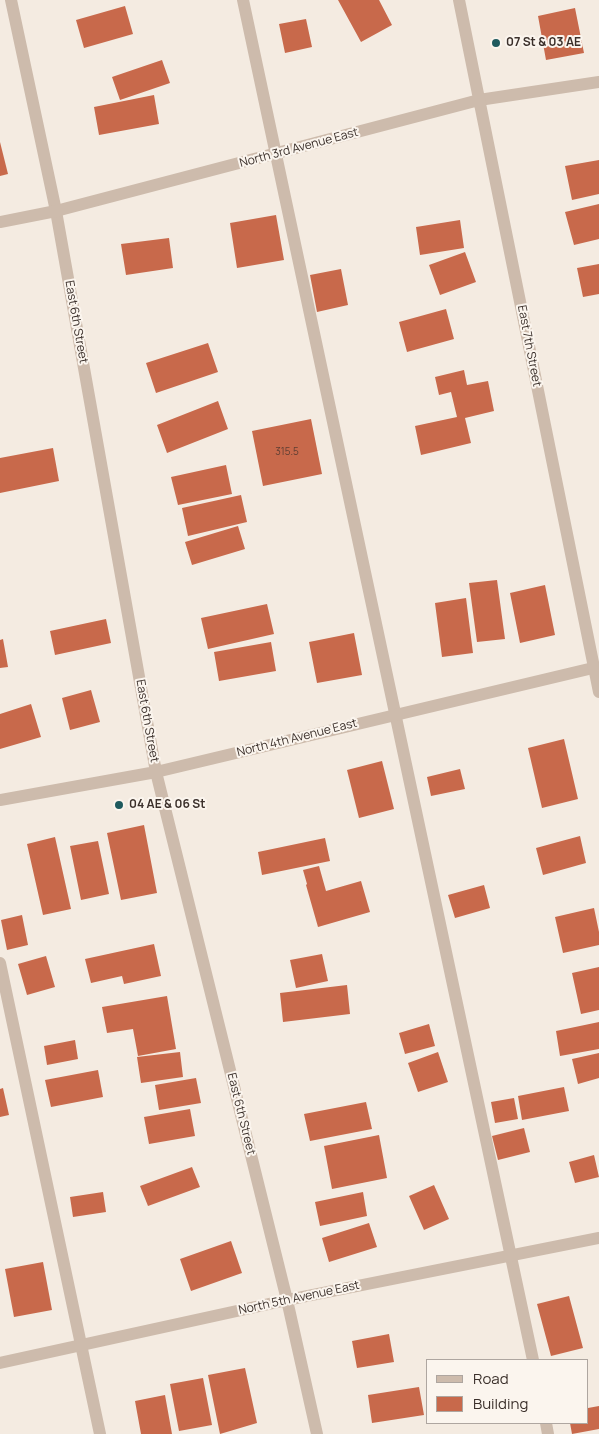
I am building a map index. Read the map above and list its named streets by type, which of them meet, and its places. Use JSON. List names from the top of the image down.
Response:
{
  "streets": {
    "street": [
      "North 3rd Avenue East",
      "East 6th Street",
      "East 7th Street",
      "North 4th Avenue East",
      "North 5th Avenue East"
    ]
  },
  "crossings": [
    ["North 3rd Avenue East", "East 6th Street"],
    ["North 3rd Avenue East", "East 7th Street"],
    ["East 6th Street", "North 4th Avenue East"],
    ["East 6th Street", "North 5th Avenue East"],
    ["East 7th Street", "North 4th Avenue East"]
  ],
  "places": ["07 St & 03 AE", "04 AE & 06 St"],
  "house_numbers": ["315.5"],
  "legend": ["Road", "Building"]
}
